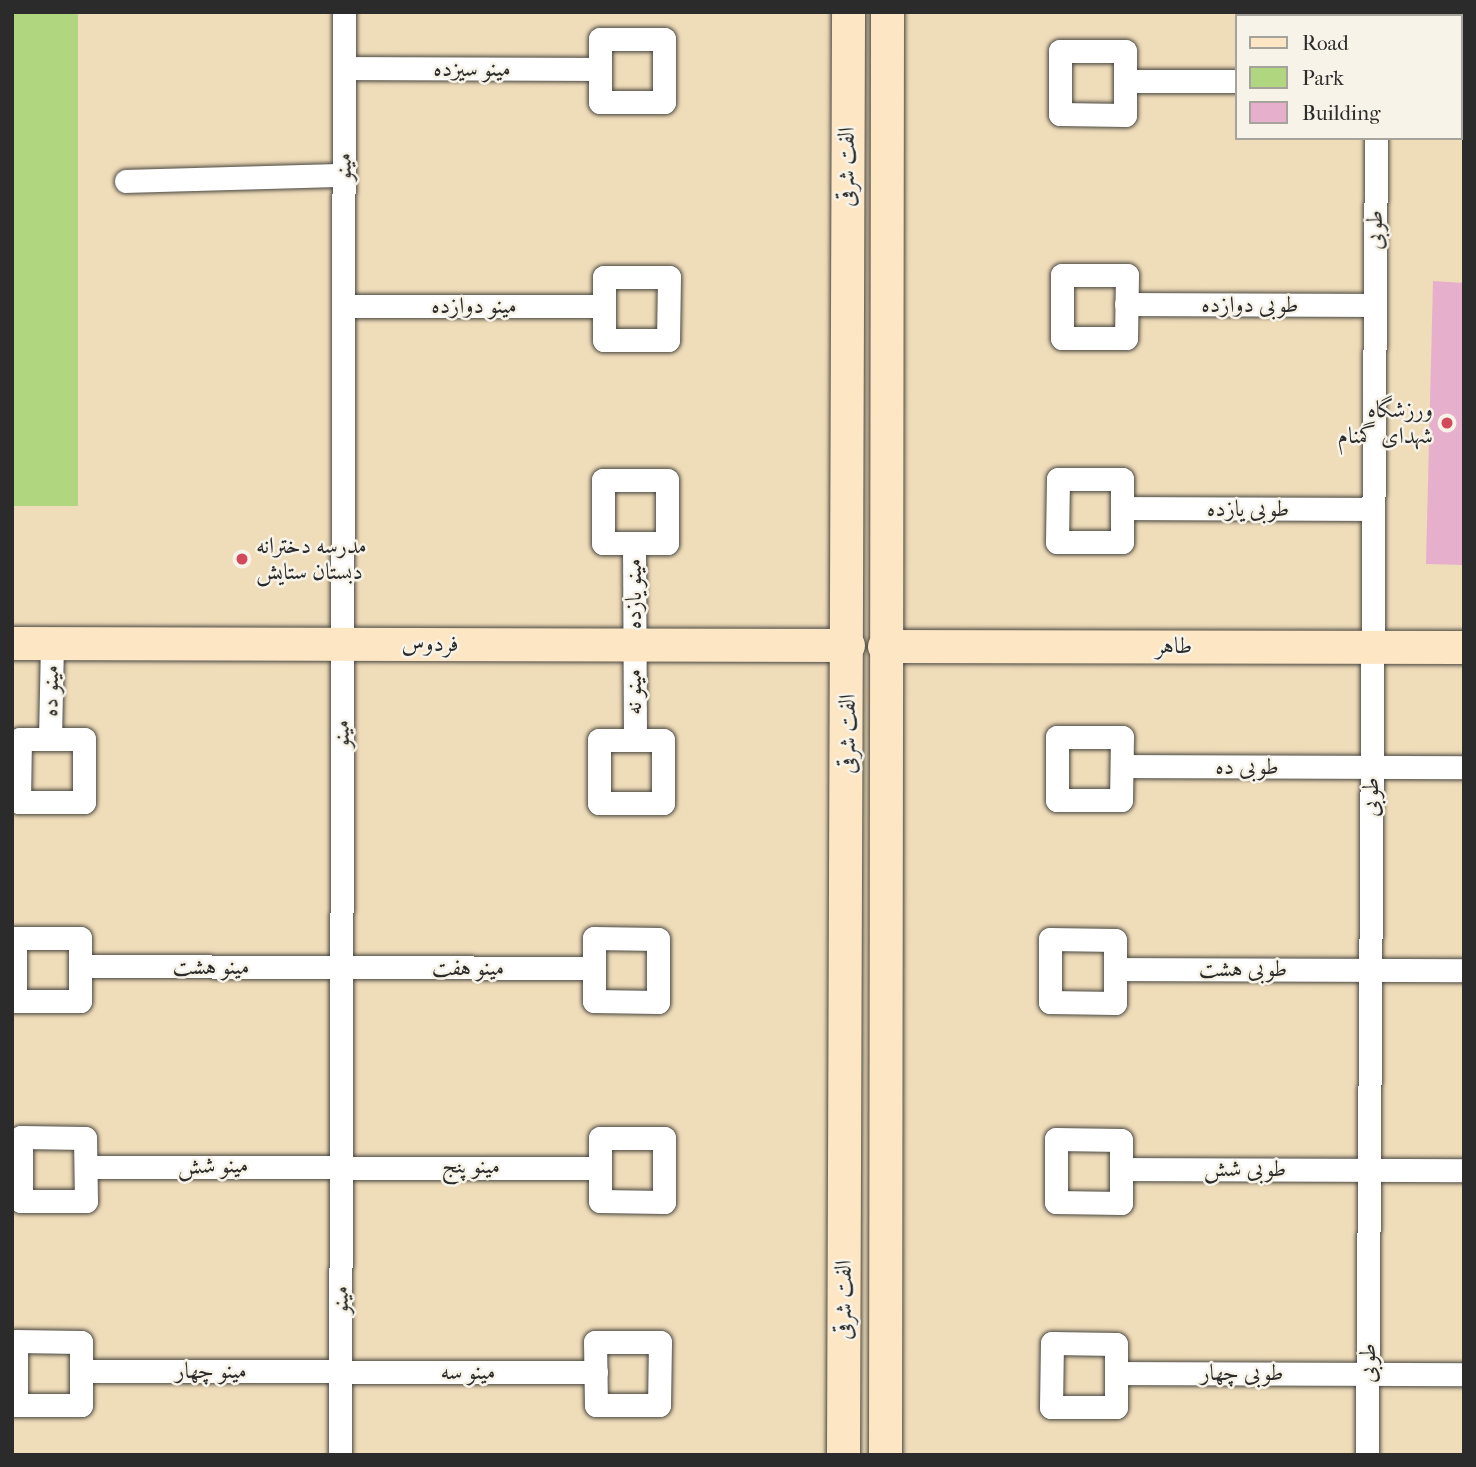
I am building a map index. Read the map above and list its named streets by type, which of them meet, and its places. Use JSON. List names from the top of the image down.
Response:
{
  "streets": {
    "main road": ["الفت شرقی", "فردوس", "طاهر"],
    "street": [
      "مینو سیزده",
      "مینو",
      "طوبی",
      "طوبی دوازده",
      "مینو دوازده",
      "طوبی یازده",
      "مینو یازده",
      "مینو ده",
      "مینو نه",
      "طوبی ده",
      "مینو هشت",
      "مینو هفت",
      "طوبی هشت",
      "مینو شش",
      "مینو پنج",
      "طوبی شش",
      "مینو چهار",
      "مینو سه",
      "طوبی چهار"
    ]
  },
  "crossings": [
    ["مینو سیزده", "مینو"],
    ["مینو", "مینو دوازده"],
    ["مینو", "فردوس"],
    ["مینو", "مینو هشت"],
    ["مینو", "مینو هفت"],
    ["مینو", "مینو شش"],
    ["مینو", "مینو پنج"],
    ["مینو", "مینو چهار"],
    ["مینو", "مینو سه"],
    ["الفت شرقی", "فردوس"],
    ["الفت شرقی", "طاهر"],
    ["طوبی", "طوبی دوازده"],
    ["طوبی", "طوبی یازده"],
    ["طوبی", "طاهر"],
    ["طوبی", "طوبی ده"],
    ["طوبی", "طوبی هشت"],
    ["طوبی", "طوبی شش"],
    ["طوبی", "طوبی چهار"],
    ["مینو یازده", "فردوس"],
    ["مینو یازده", "مینو نه"],
    ["فردوس", "مینو ده"],
    ["فردوس", "مینو نه"],
    ["مینو هشت", "مینو هفت"],
    ["مینو شش", "مینو پنج"],
    ["مینو چهار", "مینو سه"]
  ],
  "places": ["ورزشگاه شهدای گمنام", "مدرسه دخترانه دبستان ستایش"],
  "legend": ["Road", "Park", "Building"]
}
